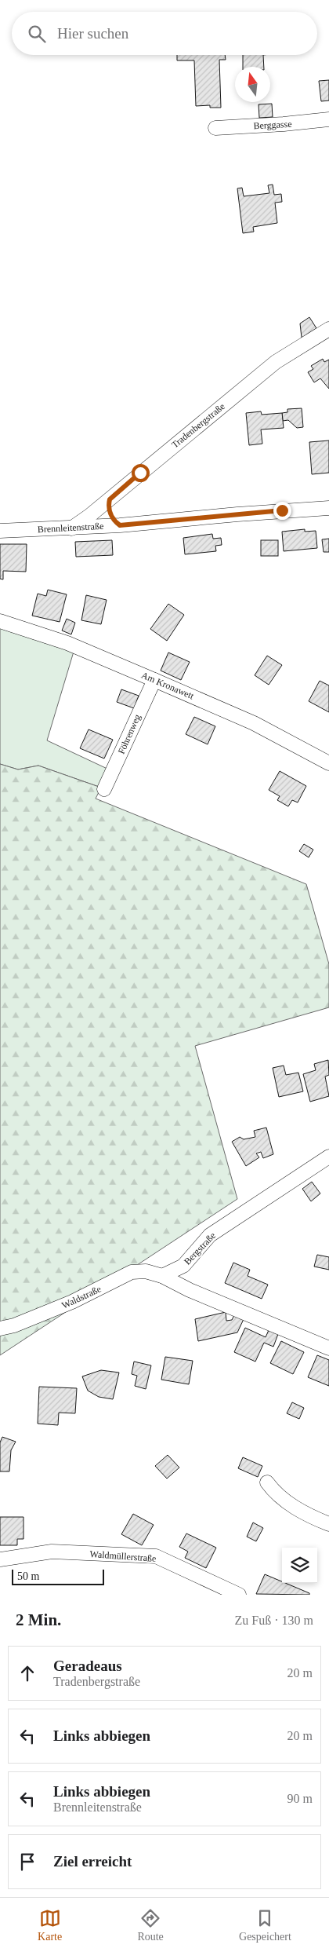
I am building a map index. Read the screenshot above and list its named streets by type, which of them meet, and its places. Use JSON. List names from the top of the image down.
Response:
{
  "streets": {
    "street": [
      "Berggasse",
      "Tradenbergstraße",
      "Brennleitenstraße",
      "Am Kronawett",
      "Föhrenweg",
      "Bergstraße",
      "Waldstraße",
      "Waldmüllerstraße"
    ]
  },
  "crossings": [
    ["Tradenbergstraße", "Brennleitenstraße"],
    ["Am Kronawett", "Föhrenweg"],
    ["Bergstraße", "Waldstraße"]
  ],
  "scale_bar": "50 m",
  "north": "top",
  "page": {
    "search": "Hier suchen",
    "scale": "50 m",
    "heading": ["2 Min.", "Zu Fuß · 130 m"],
    "list": [
      ["Geradeaus", "Tradenbergstraße", "20 m"],
      ["Links abbiegen", "20 m"],
      ["Links abbiegen", "Brennleitenstraße", "90 m"],
      "Ziel erreicht"
    ],
    "nav": ["Karte", "Route", "Gespeichert"]
  }
}
